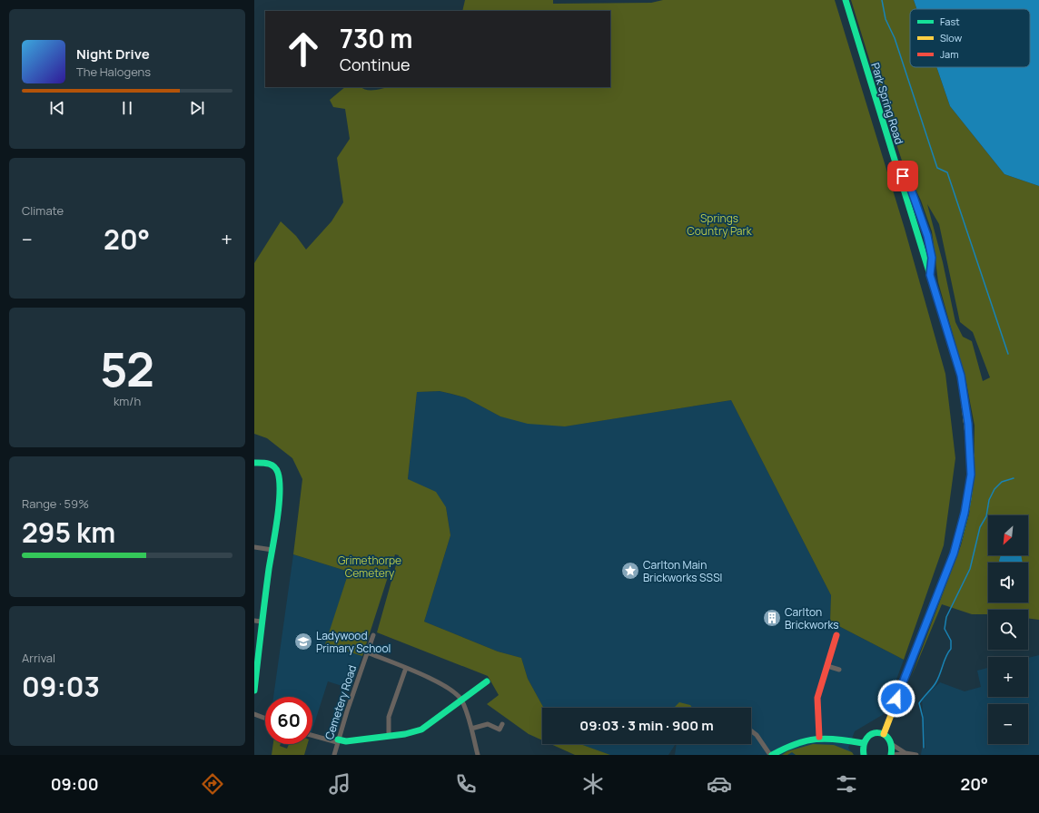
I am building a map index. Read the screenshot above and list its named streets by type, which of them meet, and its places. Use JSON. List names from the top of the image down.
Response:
{
  "streets": {
    "main road": ["Park Spring Road"],
    "street": ["Cemetery Road"]
  },
  "parks": ["Springs Country Park", "Grimethorpe Cemetery"],
  "places": {
    "place": ["Carlton Main Brickworks SSSI"],
    "building": ["Carlton Brickworks"],
    "school or university": ["Ladywood Primary School"]
  },
  "legend": ["Fast", "Slow", "Jam"],
  "north": "bottom left",
  "page": {
    "turn": ["730 m", "Continue"],
    "song": ["Night Drive", "The Halogens"],
    "tile": [
      "Climate",
      ["52", "km/h"],
      ["Range · 59%", "295 km"],
      ["Arrival", "09:03"]
    ],
    "heat": ["−", "20°", "+"],
    "map_buttons": ["+", "−"],
    "limit": "60",
    "trip": "09:03 · 3 min · 900 m",
    "tabs": ["09:00", "20°"]
  }
}
